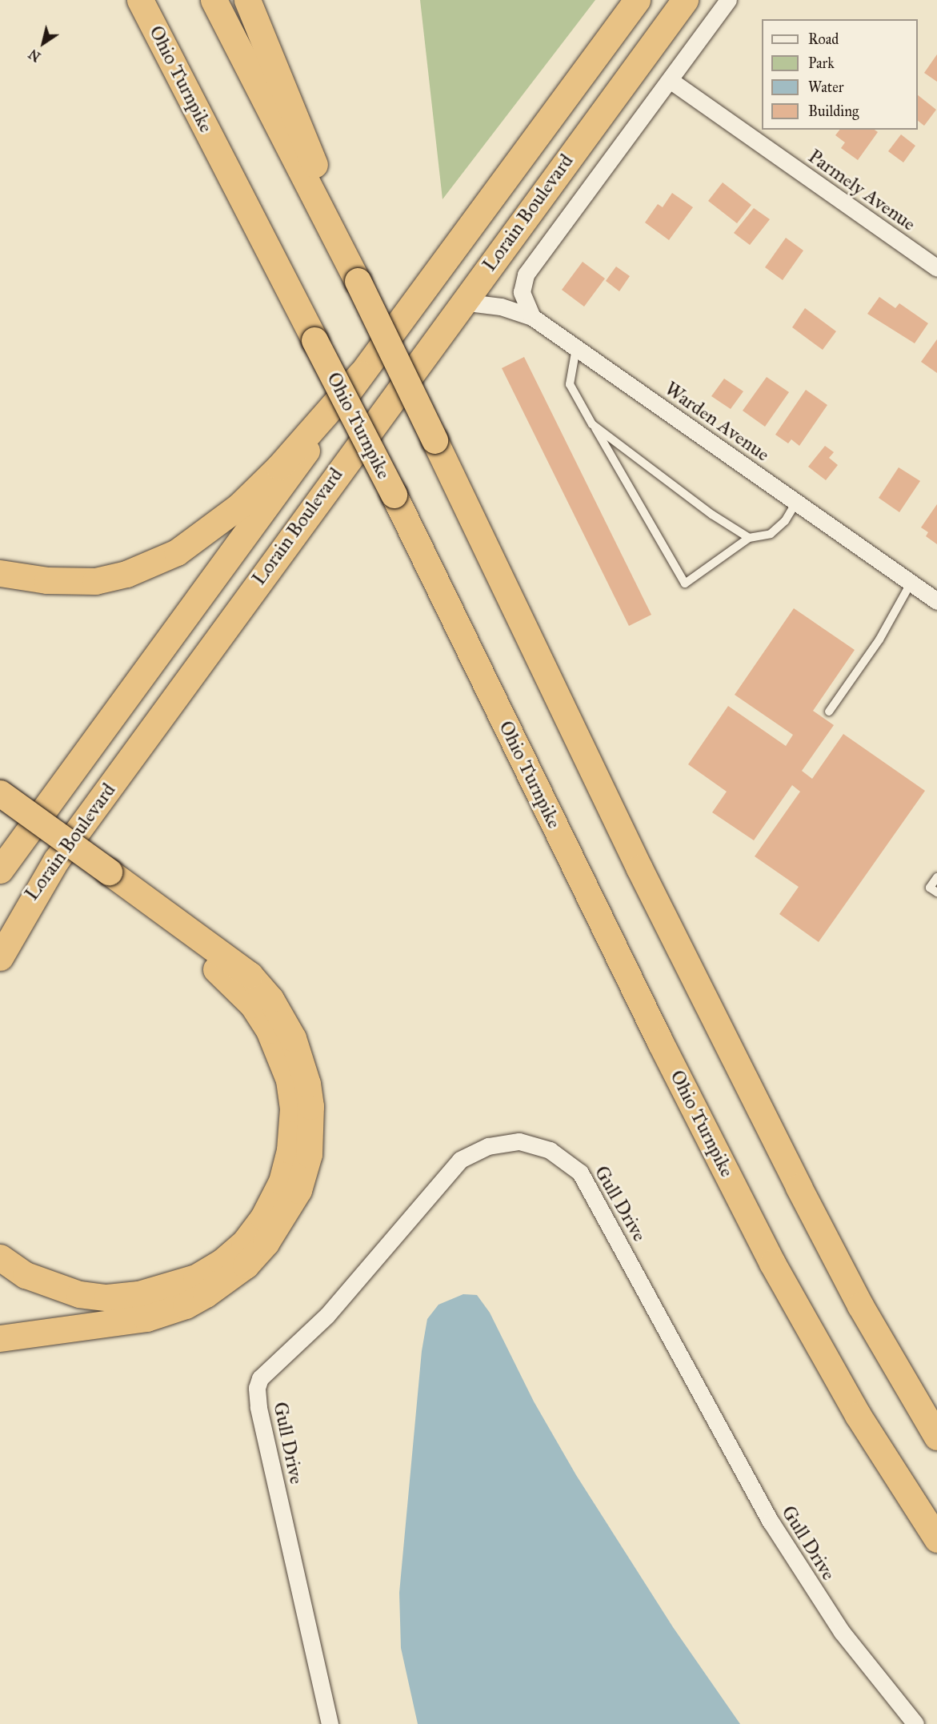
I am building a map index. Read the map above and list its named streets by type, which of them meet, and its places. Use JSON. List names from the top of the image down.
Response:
{
  "streets": {
    "highway": ["Ohio Turnpike", "Lorain Boulevard"],
    "street": ["Parmely Avenue", "Warden Avenue", "Gull Drive"]
  },
  "crossings": [
    ["Parmely Avenue", "Lorain Boulevard"],
    ["Lorain Boulevard", "Warden Avenue"]
  ],
  "legend": [
    "Road",
    "Park",
    "Water",
    "Building"
  ],
  "north": "bottom left"
}
